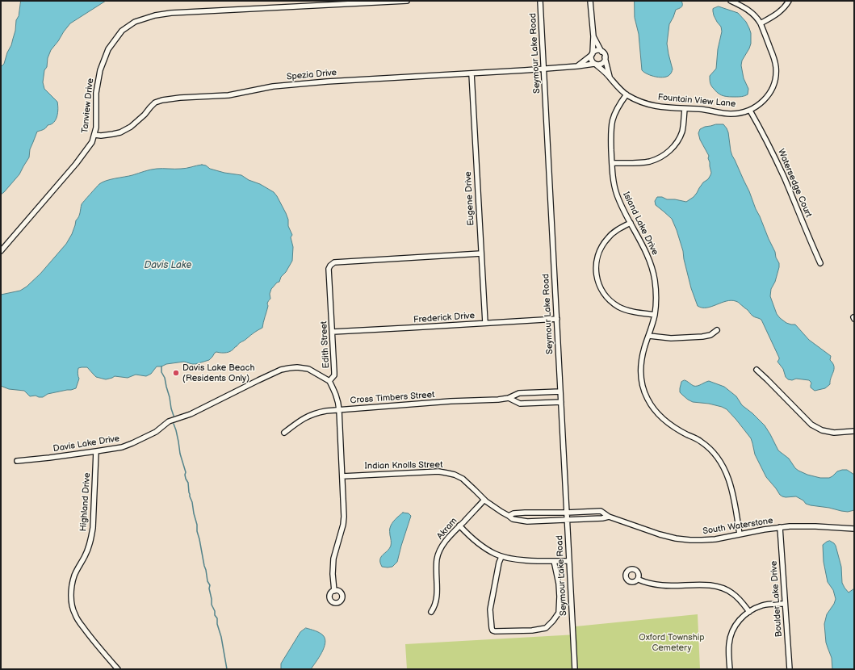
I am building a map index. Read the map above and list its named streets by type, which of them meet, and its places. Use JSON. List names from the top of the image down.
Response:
{
  "streets": {
    "street": [
      "Seymour Lake Road",
      "Spezia Drive",
      "Fountain View Lane",
      "Tanview Drive",
      "Watersedge Court",
      "Eugene Drive",
      "Island Lake Drive",
      "Frederick Drive",
      "Edith Street",
      "Cross Timbers Street",
      "Davis Lake Drive",
      "Indian Knolls Street",
      "Highland Drive",
      "South Waterstone",
      "Akram",
      "Boulder Lake Drive"
    ]
  },
  "crossings": [
    ["Seymour Lake Road", "Spezia Drive"],
    ["Seymour Lake Road", "Frederick Drive"],
    ["Seymour Lake Road", "Cross Timbers Street"],
    ["Seymour Lake Road", "Indian Knolls Street"],
    ["Seymour Lake Road", "South Waterstone"],
    ["Spezia Drive", "Tanview Drive"],
    ["Spezia Drive", "Eugene Drive"],
    ["Fountain View Lane", "Watersedge Court"],
    ["Fountain View Lane", "Island Lake Drive"],
    ["Eugene Drive", "Frederick Drive"],
    ["Eugene Drive", "Edith Street"],
    ["Island Lake Drive", "South Waterstone"],
    ["Frederick Drive", "Edith Street"],
    ["Edith Street", "Cross Timbers Street"],
    ["Edith Street", "Davis Lake Drive"],
    ["Edith Street", "Indian Knolls Street"],
    ["Davis Lake Drive", "Highland Drive"],
    ["Indian Knolls Street", "South Waterstone"],
    ["Indian Knolls Street", "Akram"],
    ["South Waterstone", "Boulder Lake Drive"]
  ],
  "water": ["Davis Lake"],
  "parks": ["Oxford Township Cemetery"],
  "places": ["Davis Lake Beach (Residents Only)"]
}
